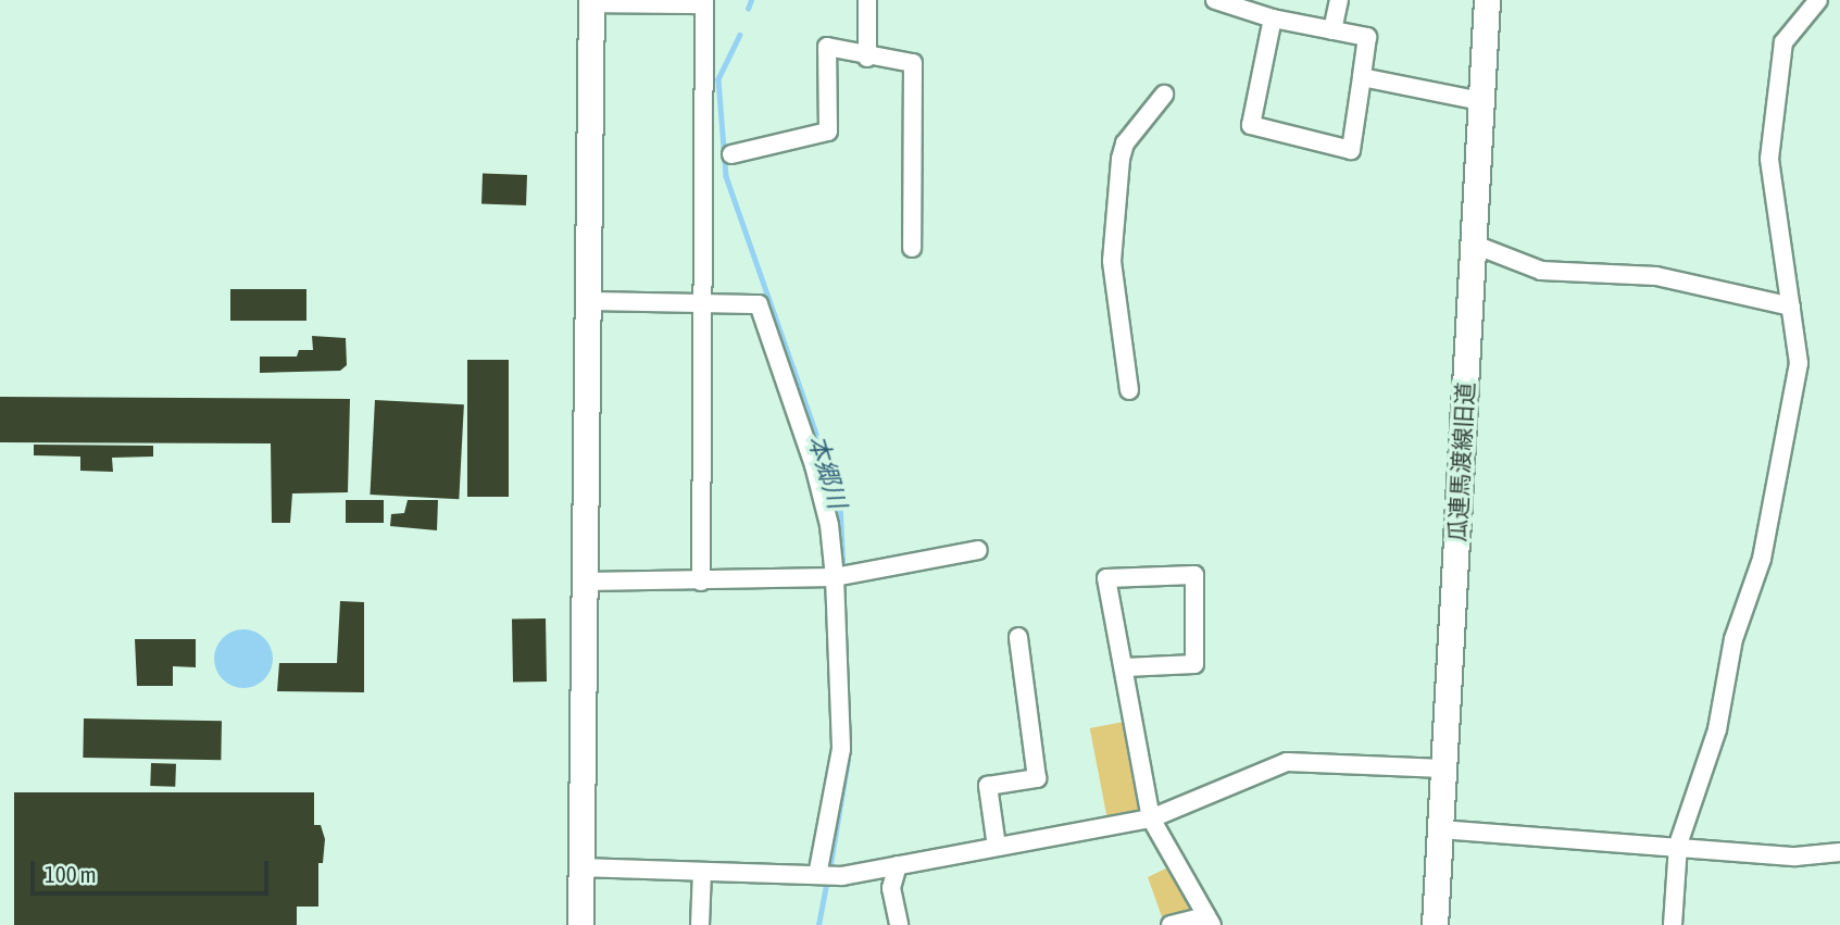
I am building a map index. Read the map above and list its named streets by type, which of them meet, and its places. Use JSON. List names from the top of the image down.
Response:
{
  "streets": {
    "street": ["瓜連馬渡線旧道"]
  },
  "water": ["本郷川"],
  "scale_bar": "100 m"
}
